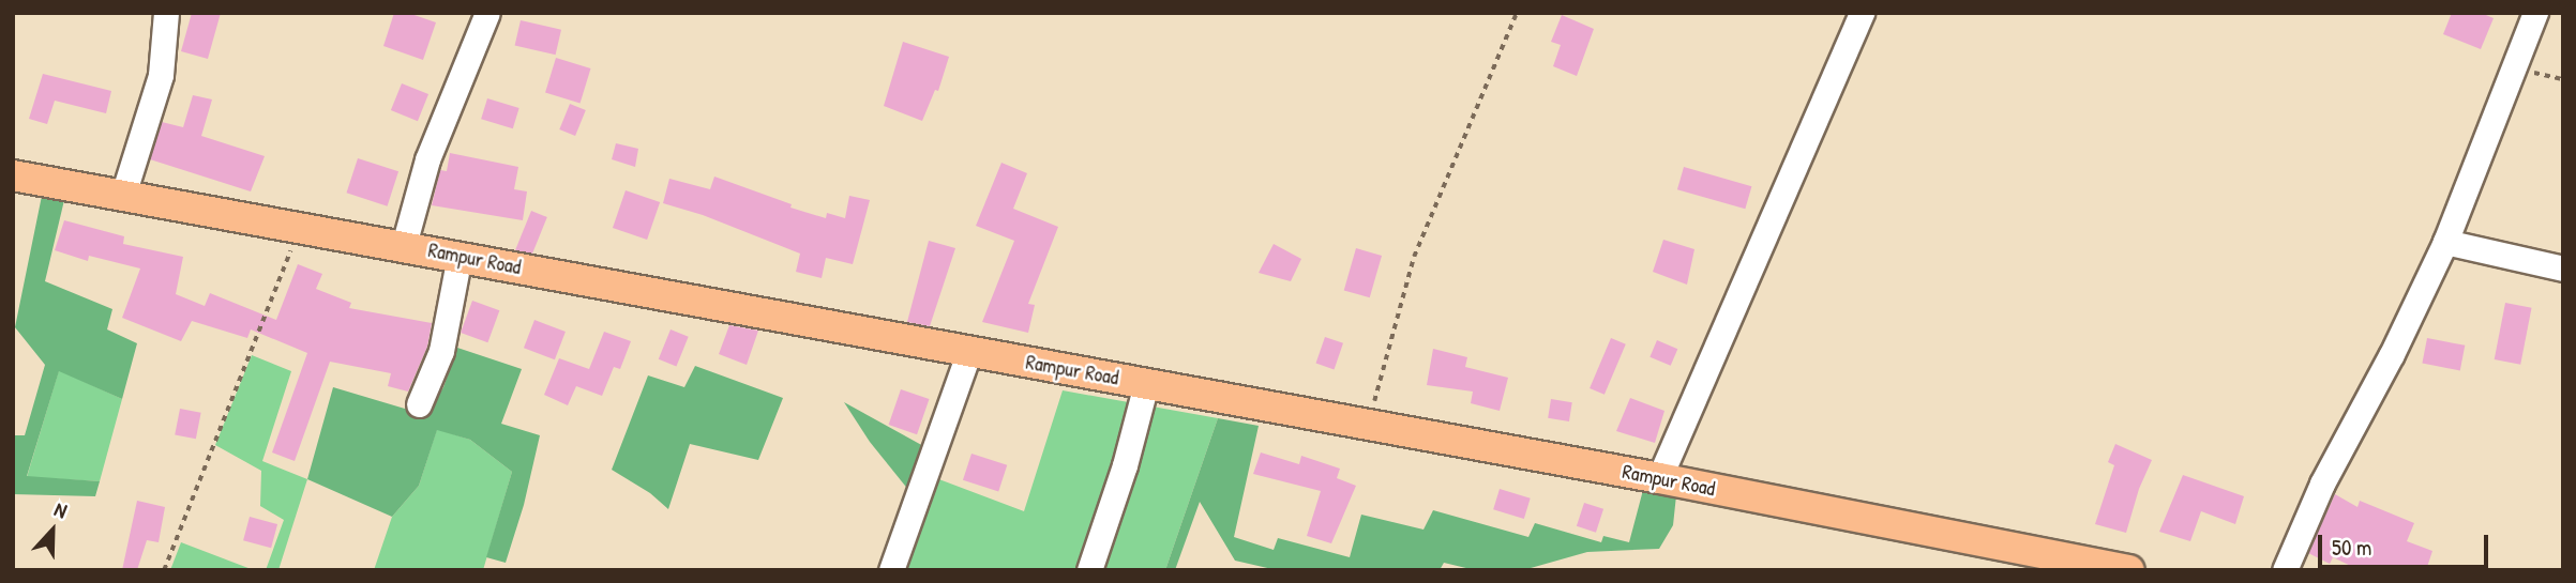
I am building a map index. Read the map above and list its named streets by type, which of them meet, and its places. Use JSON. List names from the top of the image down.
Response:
{
  "streets": {
    "main road": ["Rampur Road"]
  },
  "scale_bar": "50 m",
  "north": "top"
}
